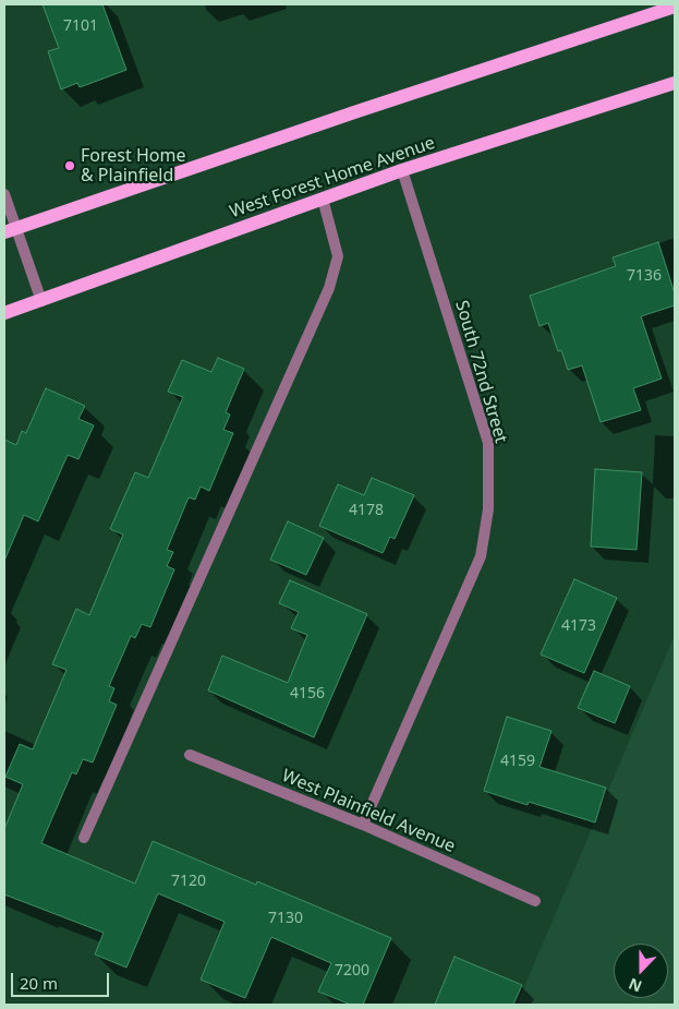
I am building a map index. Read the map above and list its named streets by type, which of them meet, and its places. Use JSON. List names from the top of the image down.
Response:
{
  "streets": {
    "main road": ["West Forest Home Avenue"],
    "street": ["South 72nd Street", "West Plainfield Avenue"]
  },
  "crossings": [
    ["West Forest Home Avenue", "South 72nd Street"],
    ["South 72nd Street", "West Plainfield Avenue"]
  ],
  "places": ["Forest Home & Plainfield"],
  "house_numbers": [
    "7101",
    "7136",
    "4178",
    "4173",
    "4156",
    "4159",
    "7120",
    "7130",
    "7200"
  ],
  "scale_bar": "20 m",
  "north": "bottom"
}
